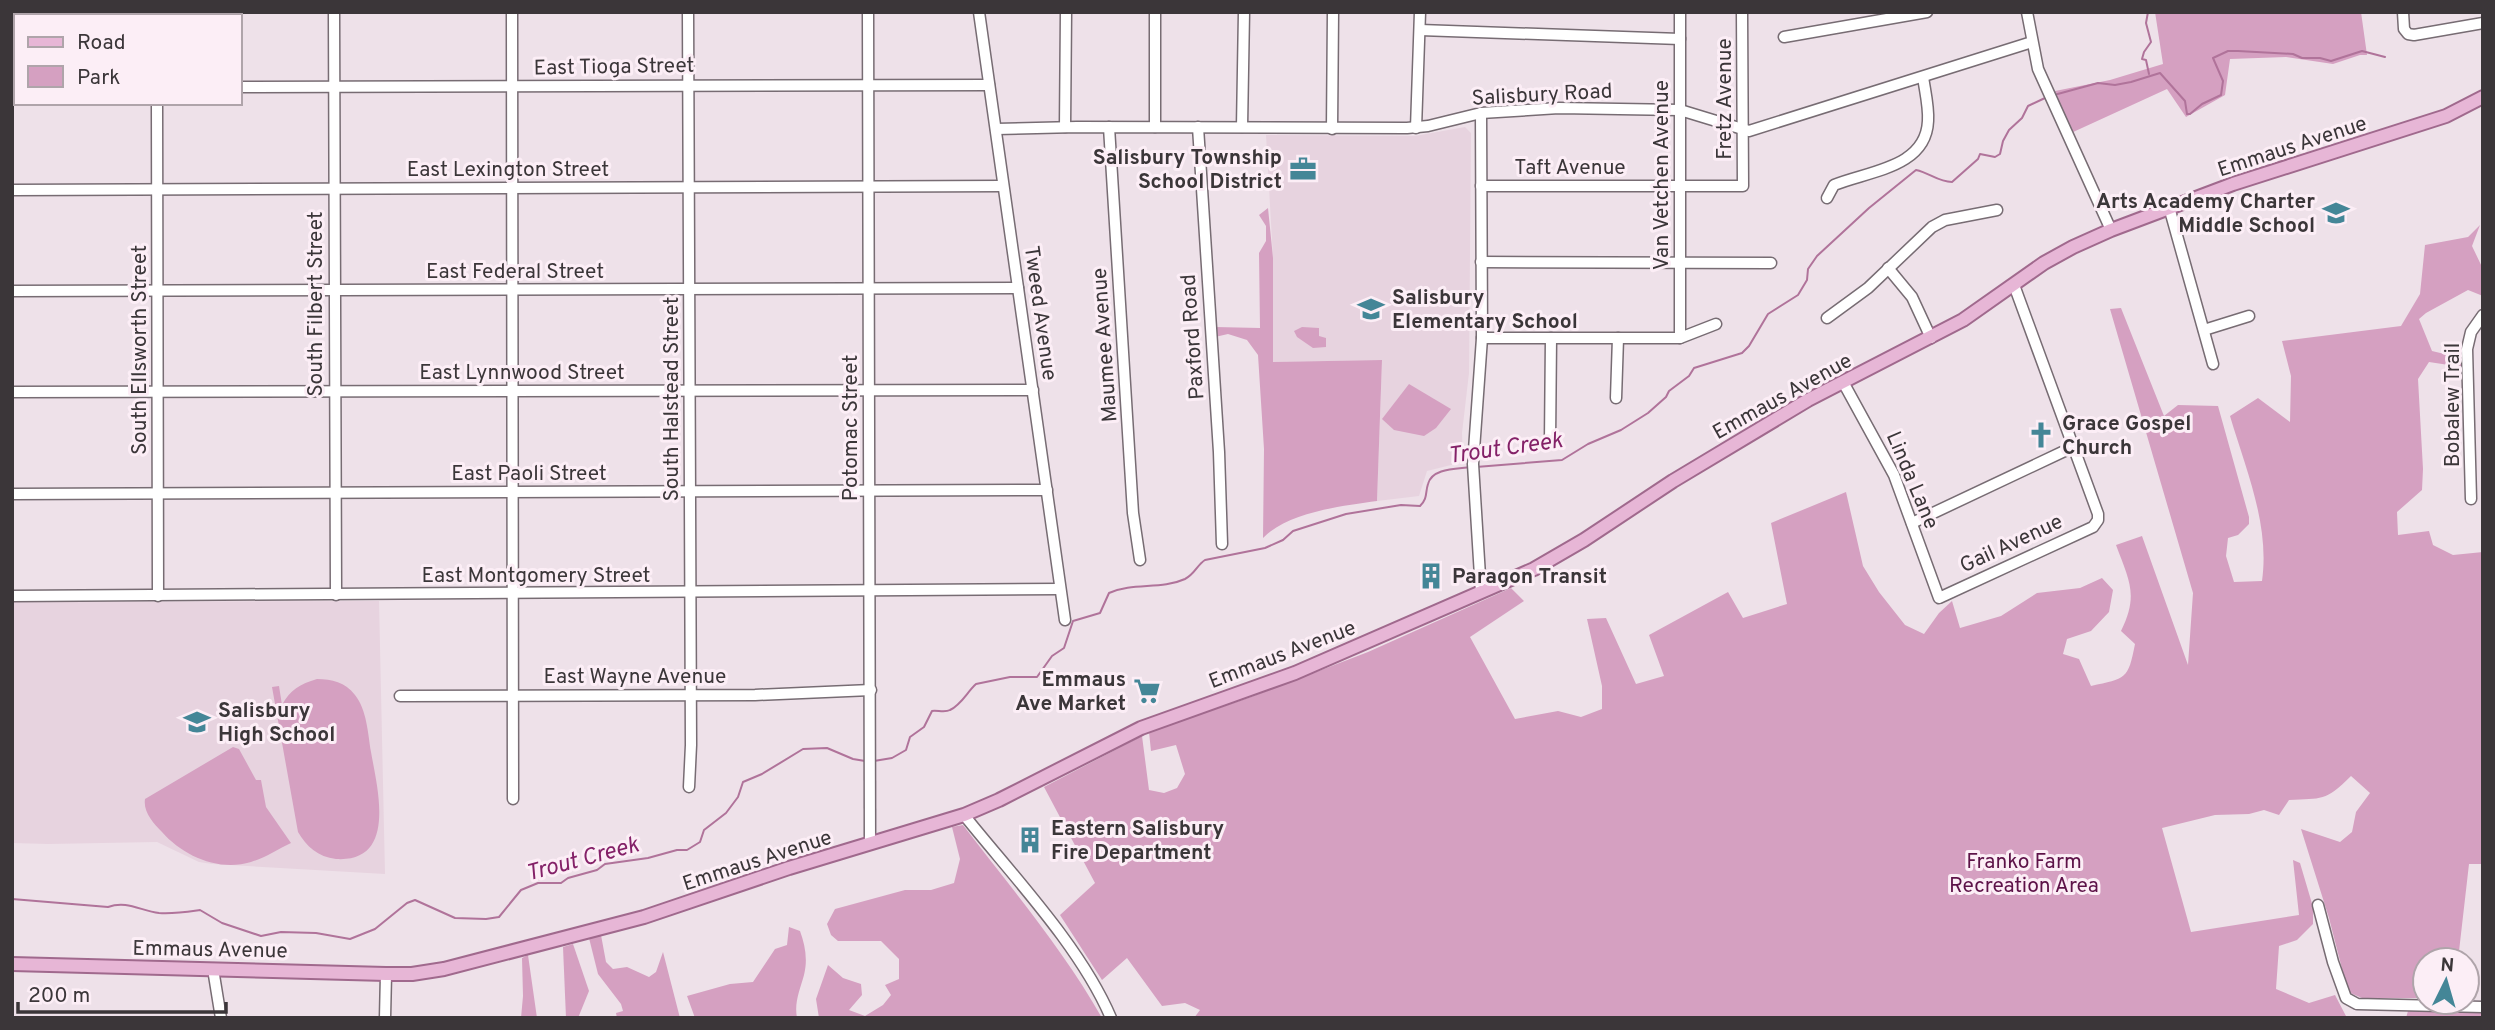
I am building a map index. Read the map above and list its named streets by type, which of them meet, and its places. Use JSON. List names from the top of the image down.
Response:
{
  "streets": {
    "main road": ["Emmaus Avenue"],
    "street": [
      "East Tioga Street",
      "Salisbury Road",
      "Fretz Avenue",
      "Taft Avenue",
      "East Lexington Street",
      "Van Vetchen Avenue",
      "East Federal Street",
      "South Filbert Street",
      "Tweed Avenue",
      "Paxford Road",
      "Maumee Avenue",
      "South Ellsworth Street",
      "East Lynnwood Street",
      "South Halstead Street",
      "Bobalew Trail",
      "Potomac Street",
      "East Paoli Street",
      "Linda Lane",
      "Gail Avenue",
      "East Montgomery Street",
      "East Wayne Avenue"
    ]
  },
  "crossings": [
    ["East Tioga Street", "South Filbert Street"],
    ["East Tioga Street", "Tweed Avenue"],
    ["East Tioga Street", "South Halstead Street"],
    ["East Tioga Street", "Potomac Street"],
    ["Salisbury Road", "Fretz Avenue"],
    ["Salisbury Road", "Van Vetchen Avenue"],
    ["Salisbury Road", "Tweed Avenue"],
    ["Salisbury Road", "Paxford Road"],
    ["Salisbury Road", "Maumee Avenue"],
    ["Fretz Avenue", "Taft Avenue"],
    ["Emmaus Avenue", "Potomac Street"],
    ["Emmaus Avenue", "Linda Lane"],
    ["Taft Avenue", "Van Vetchen Avenue"],
    ["East Lexington Street", "South Filbert Street"],
    ["East Lexington Street", "Tweed Avenue"],
    ["East Lexington Street", "South Ellsworth Street"],
    ["East Lexington Street", "South Halstead Street"],
    ["East Lexington Street", "Potomac Street"],
    ["East Federal Street", "South Filbert Street"],
    ["East Federal Street", "Tweed Avenue"],
    ["East Federal Street", "South Ellsworth Street"],
    ["East Federal Street", "South Halstead Street"],
    ["East Federal Street", "Potomac Street"],
    ["South Filbert Street", "East Lynnwood Street"],
    ["South Filbert Street", "East Paoli Street"],
    ["South Filbert Street", "East Montgomery Street"],
    ["Tweed Avenue", "East Lynnwood Street"],
    ["Tweed Avenue", "East Paoli Street"],
    ["Tweed Avenue", "East Montgomery Street"],
    ["South Ellsworth Street", "East Lynnwood Street"],
    ["South Ellsworth Street", "East Paoli Street"],
    ["South Ellsworth Street", "East Montgomery Street"],
    ["East Lynnwood Street", "South Halstead Street"],
    ["East Lynnwood Street", "Potomac Street"],
    ["South Halstead Street", "East Paoli Street"],
    ["South Halstead Street", "East Montgomery Street"],
    ["South Halstead Street", "East Wayne Avenue"],
    ["Potomac Street", "East Paoli Street"],
    ["Potomac Street", "East Montgomery Street"],
    ["Potomac Street", "East Wayne Avenue"],
    ["Linda Lane", "Gail Avenue"]
  ],
  "water": ["Trout Creek"],
  "parks": ["Franko Farm Recreation Area"],
  "places": {
    "office": ["Salisbury Township School District"],
    "school or university": ["Arts Academy Charter Middle School", "Salisbury Elementary School", "Salisbury High School"],
    "church": ["Grace Gospel Church"],
    "building": ["Paragon Transit", "Eastern Salisbury Fire Department"],
    "supermarket": ["Emmaus Ave Market"]
  },
  "legend": ["Road", "Park"],
  "scale_bar": "200 m",
  "north": "top"
}
